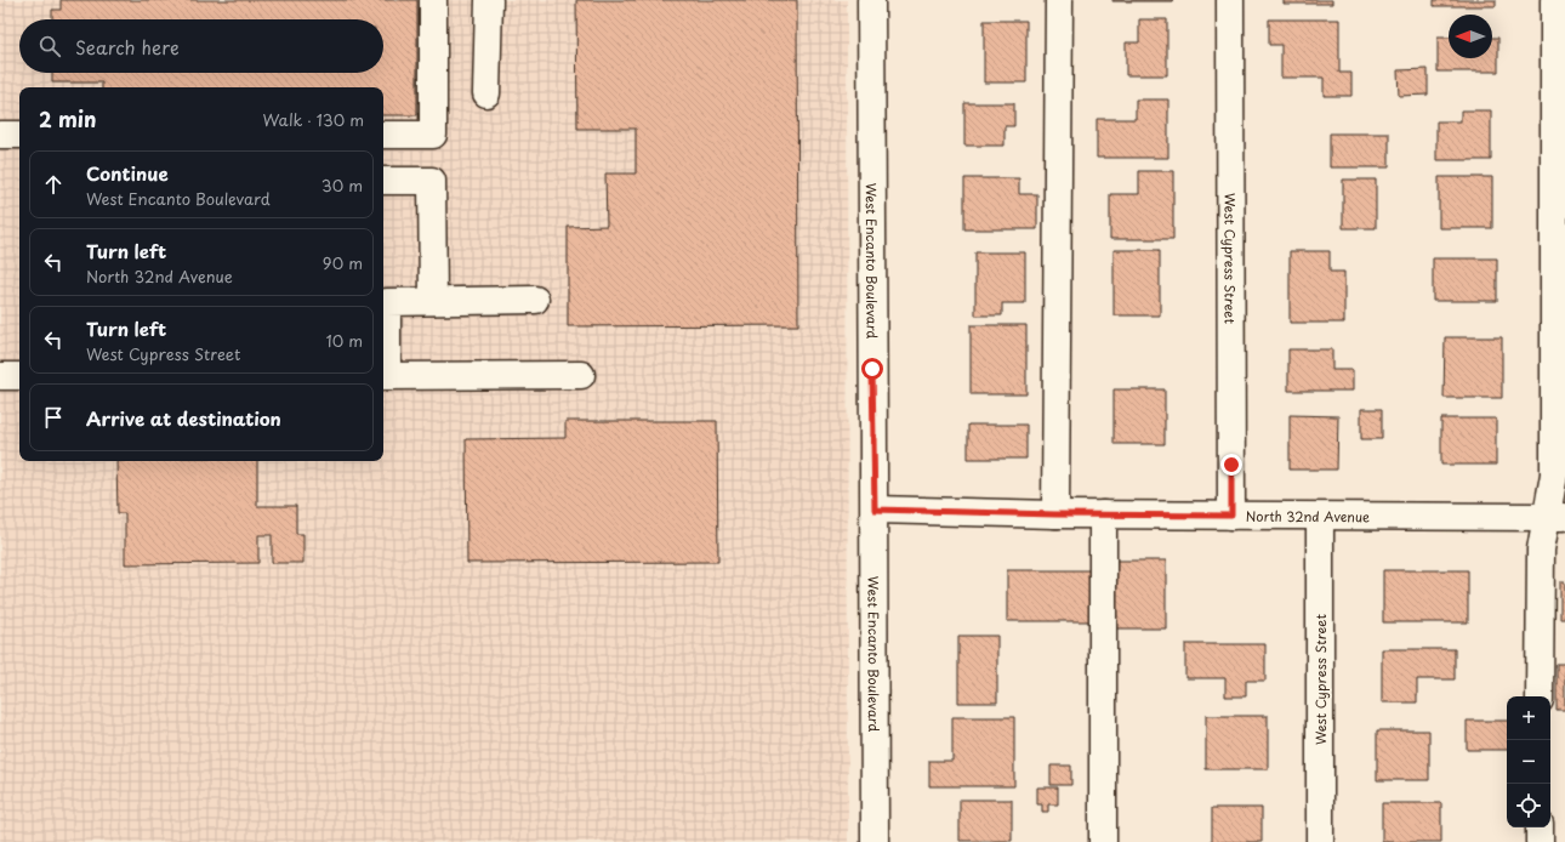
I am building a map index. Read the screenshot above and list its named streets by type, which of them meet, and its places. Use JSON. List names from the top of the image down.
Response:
{
  "streets": {
    "street": ["West Cypress Street", "West Encanto Boulevard", "North 32nd Avenue"]
  },
  "crossings": [
    ["West Cypress Street", "North 32nd Avenue"],
    ["West Encanto Boulevard", "North 32nd Avenue"]
  ],
  "north": "left",
  "page": {
    "search": "Search here",
    "heading": ["2 min", "Walk · 130 m"],
    "list": [
      ["Continue", "West Encanto Boulevard", "30 m"],
      ["Turn left", "North 32nd Avenue", "90 m"],
      ["Turn left", "West Cypress Street", "10 m"],
      "Arrive at destination"
    ],
    "map_buttons": ["+", "−"]
  }
}
